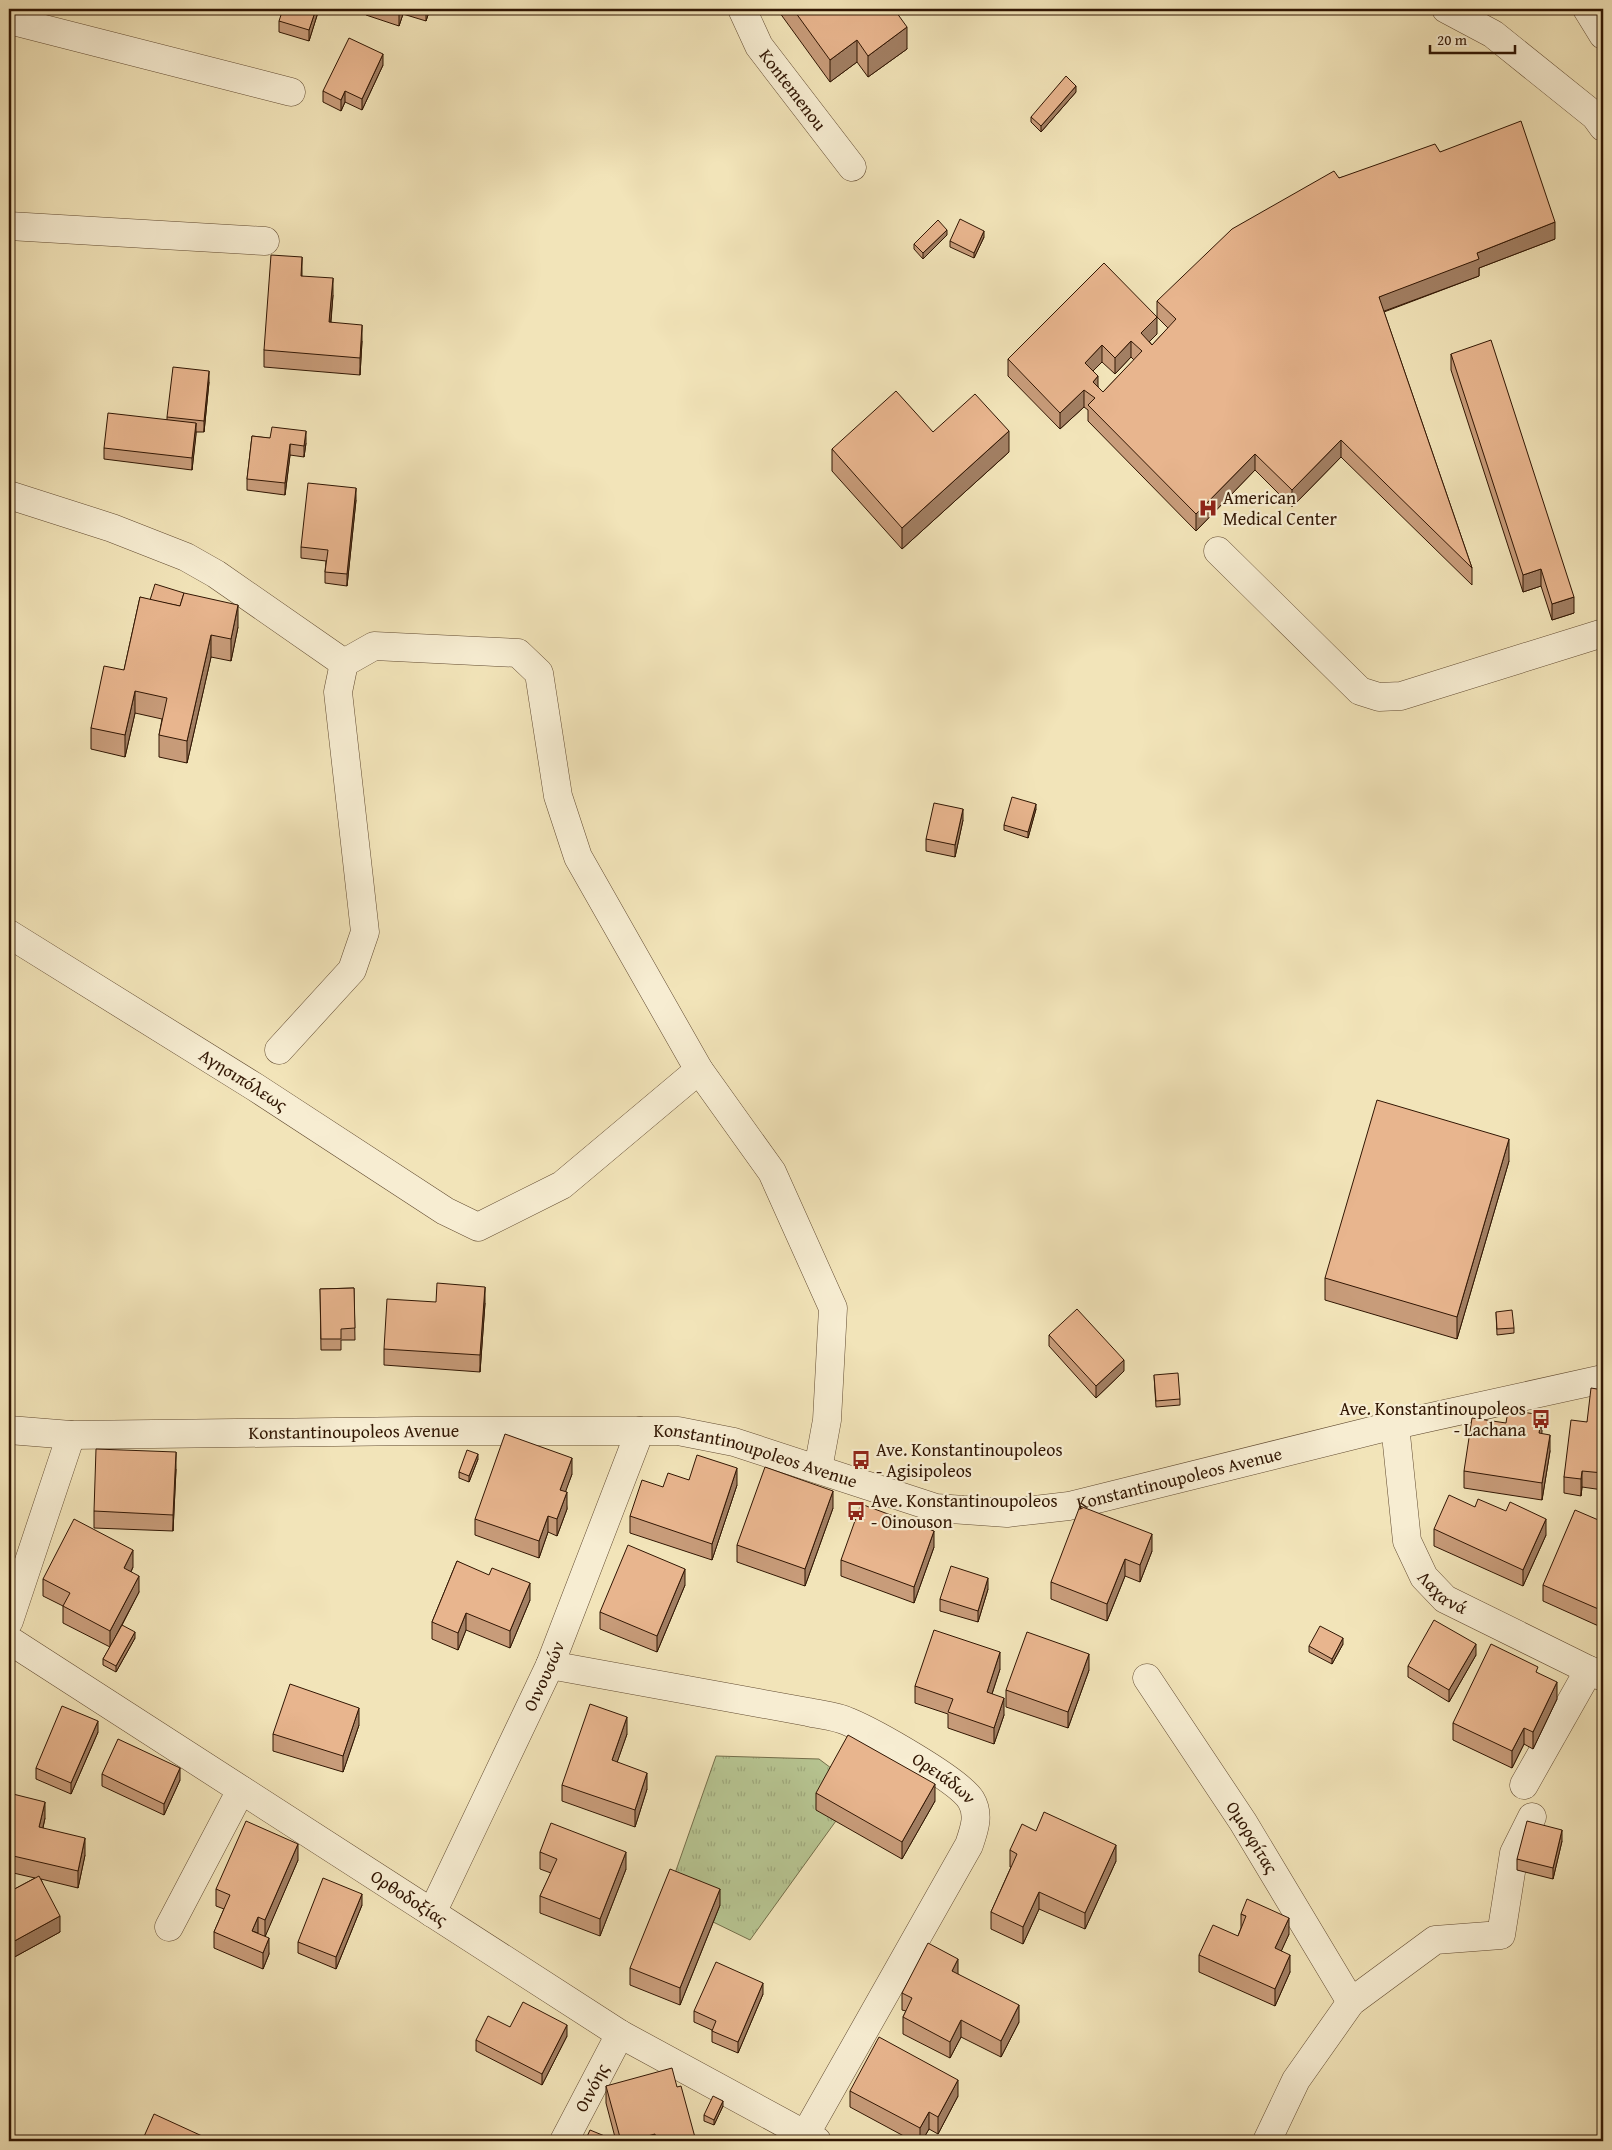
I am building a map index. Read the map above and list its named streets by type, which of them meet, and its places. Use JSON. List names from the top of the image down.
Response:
{
  "streets": {
    "street": [
      "Kontemenou",
      "Αγησιπόλεως",
      "Konstantinoupoleos Avenue",
      "Λαχανά",
      "Οινουσών",
      "Ορειάδων",
      "Ομορφίτας",
      "Ορθοδοξίας",
      "Οινόης"
    ]
  },
  "crossings": [
    ["Konstantinoupoleos Avenue", "Λαχανά"],
    ["Konstantinoupoleos Avenue", "Οινουσών"],
    ["Οινουσών", "Ορειάδων"],
    ["Οινουσών", "Ορθοδοξίας"],
    ["Ορειάδων", "Ορθοδοξίας"],
    ["Ορθοδοξίας", "Οινόης"]
  ],
  "places": {
    "hospital": ["American Medical Center"],
    "bus stop": ["Ave. Konstantinoupoleos - Lachana", "Ave. Konstantinoupoleos - Agisipoleos", "Ave. Konstantinoupoleos - Oinouson"]
  },
  "scale_bar": "20 m"
}
